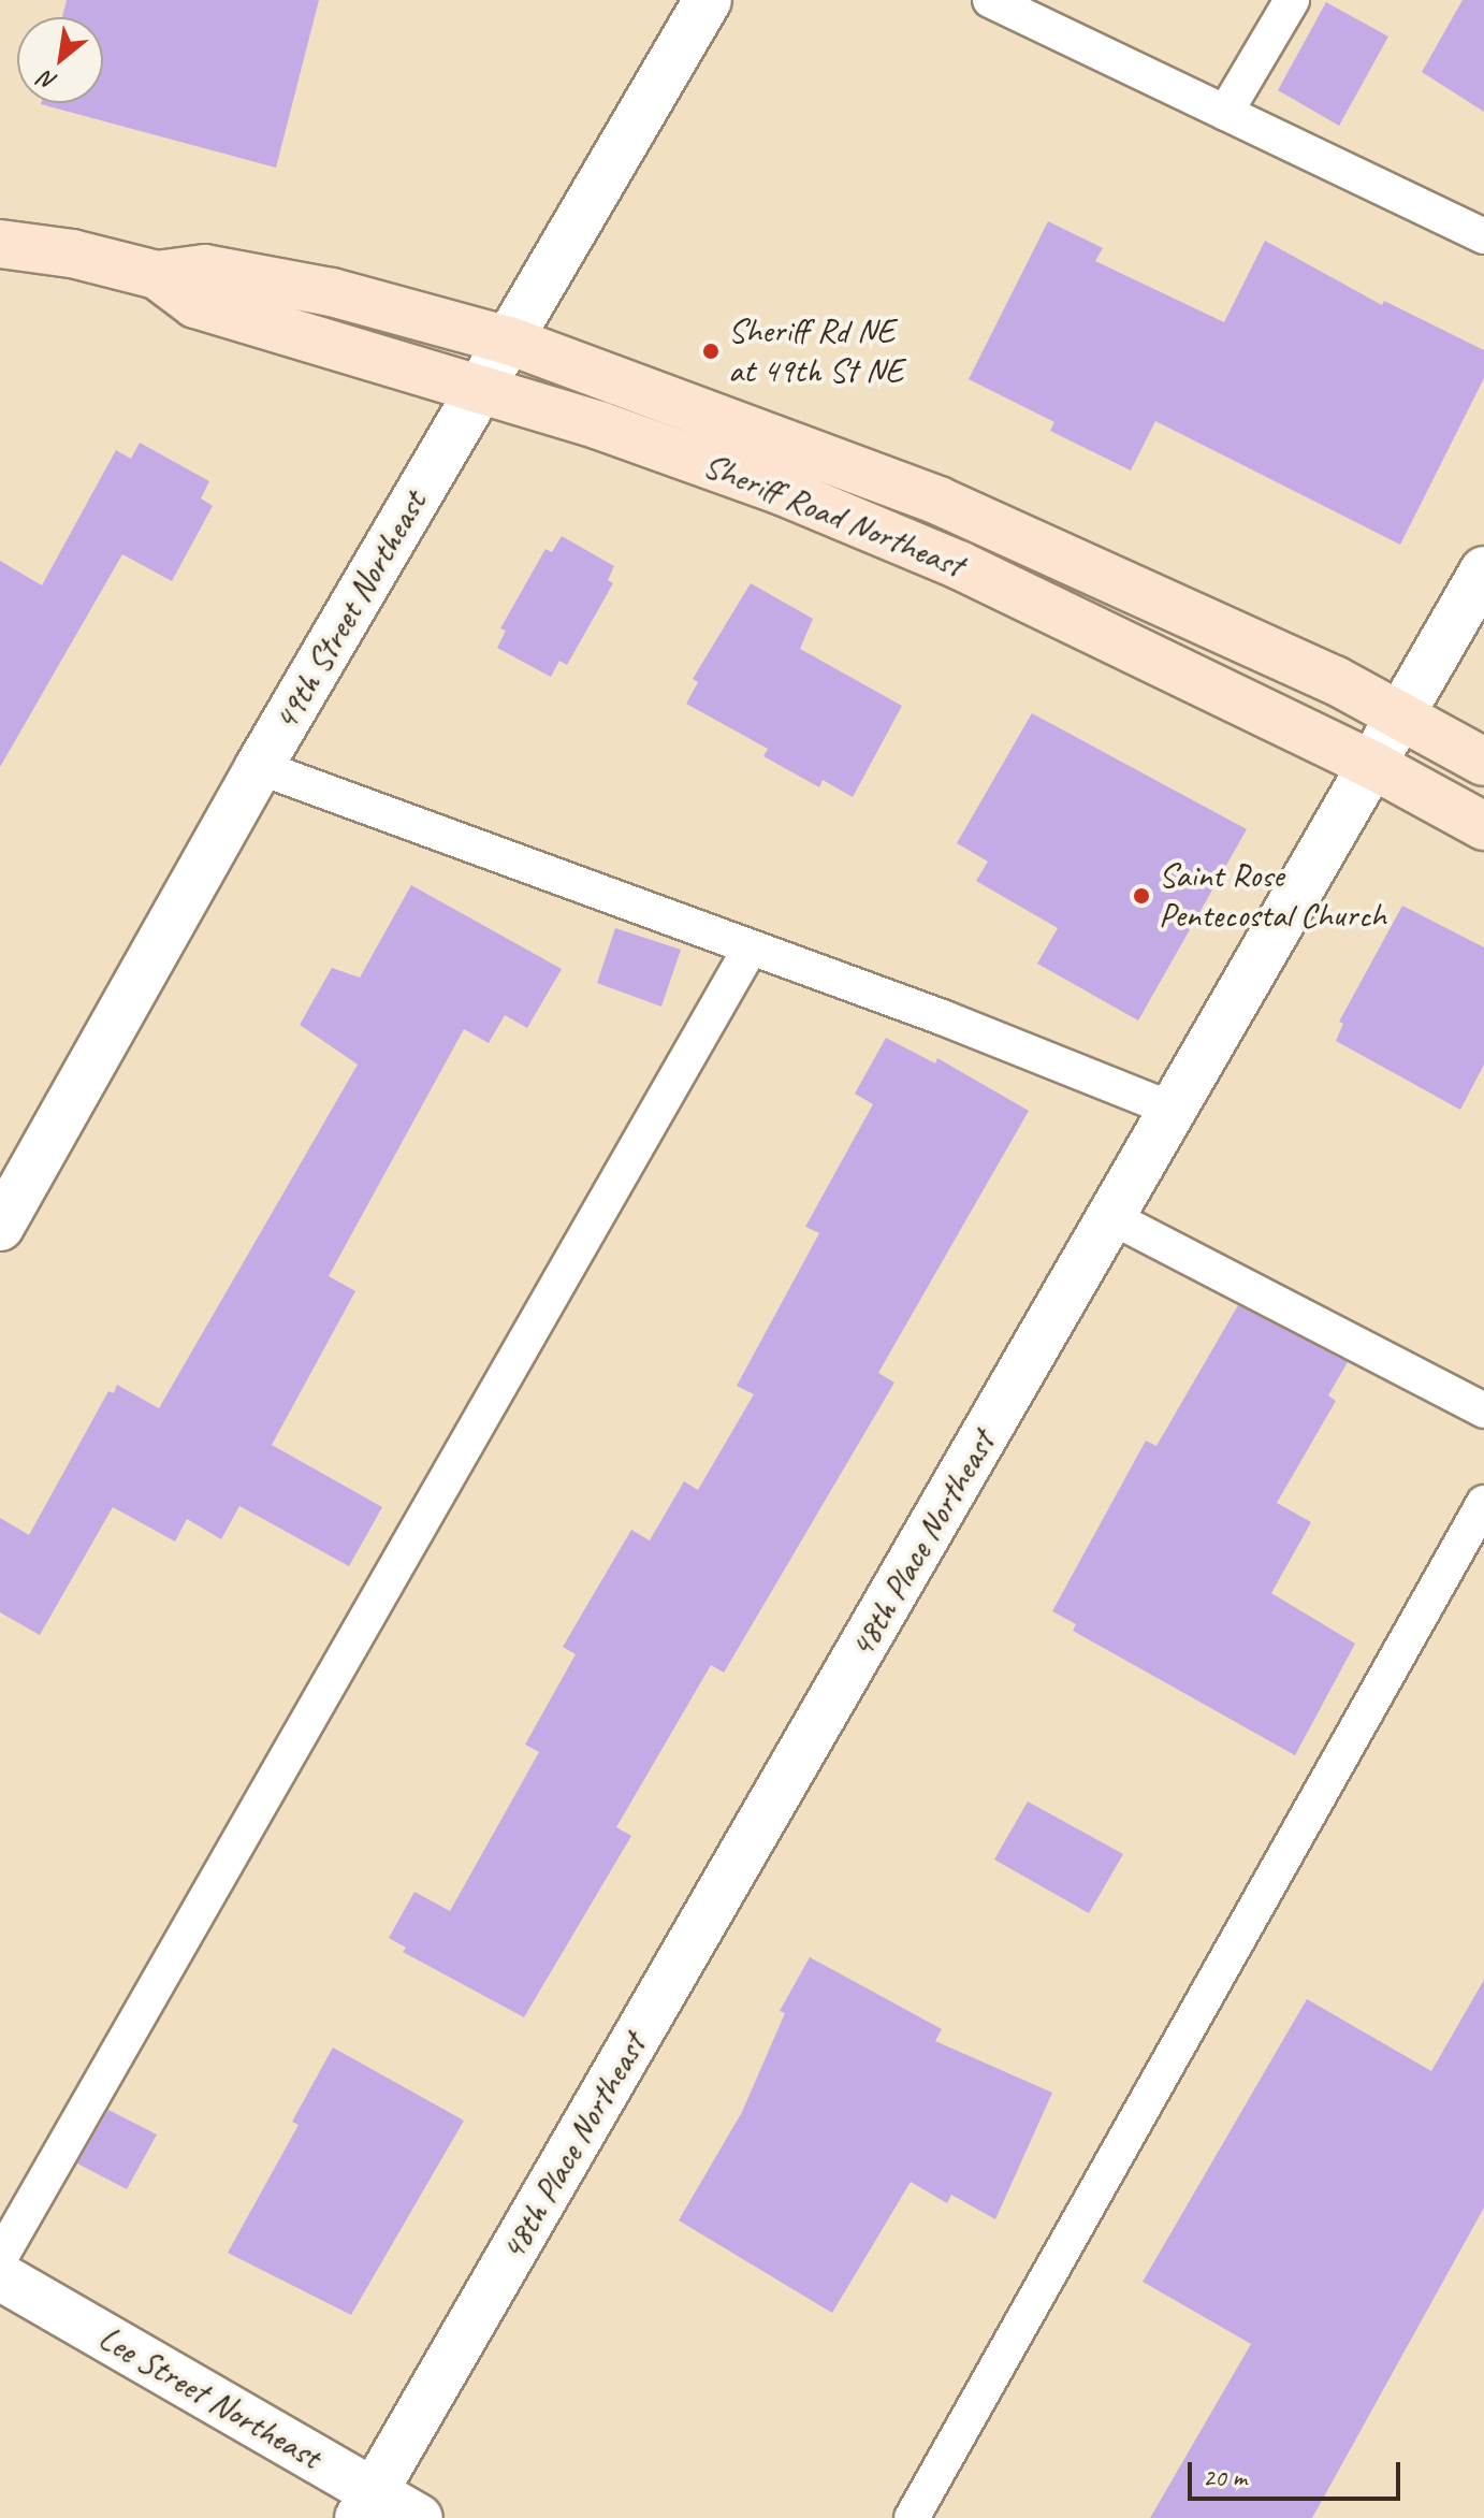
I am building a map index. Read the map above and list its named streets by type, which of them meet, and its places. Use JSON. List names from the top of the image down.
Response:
{
  "streets": {
    "main road": ["Sheriff Road Northeast"],
    "street": ["49th Street Northeast", "48th Place Northeast", "Lee Street Northeast"]
  },
  "crossings": [
    ["Sheriff Road Northeast", "49th Street Northeast"],
    ["Sheriff Road Northeast", "48th Place Northeast"],
    ["48th Place Northeast", "Lee Street Northeast"]
  ],
  "places": ["Sheriff Rd NE at 49th St NE", "Saint Rose Pentecostal Church"],
  "scale_bar": "20 m",
  "north": "bottom left"
}
